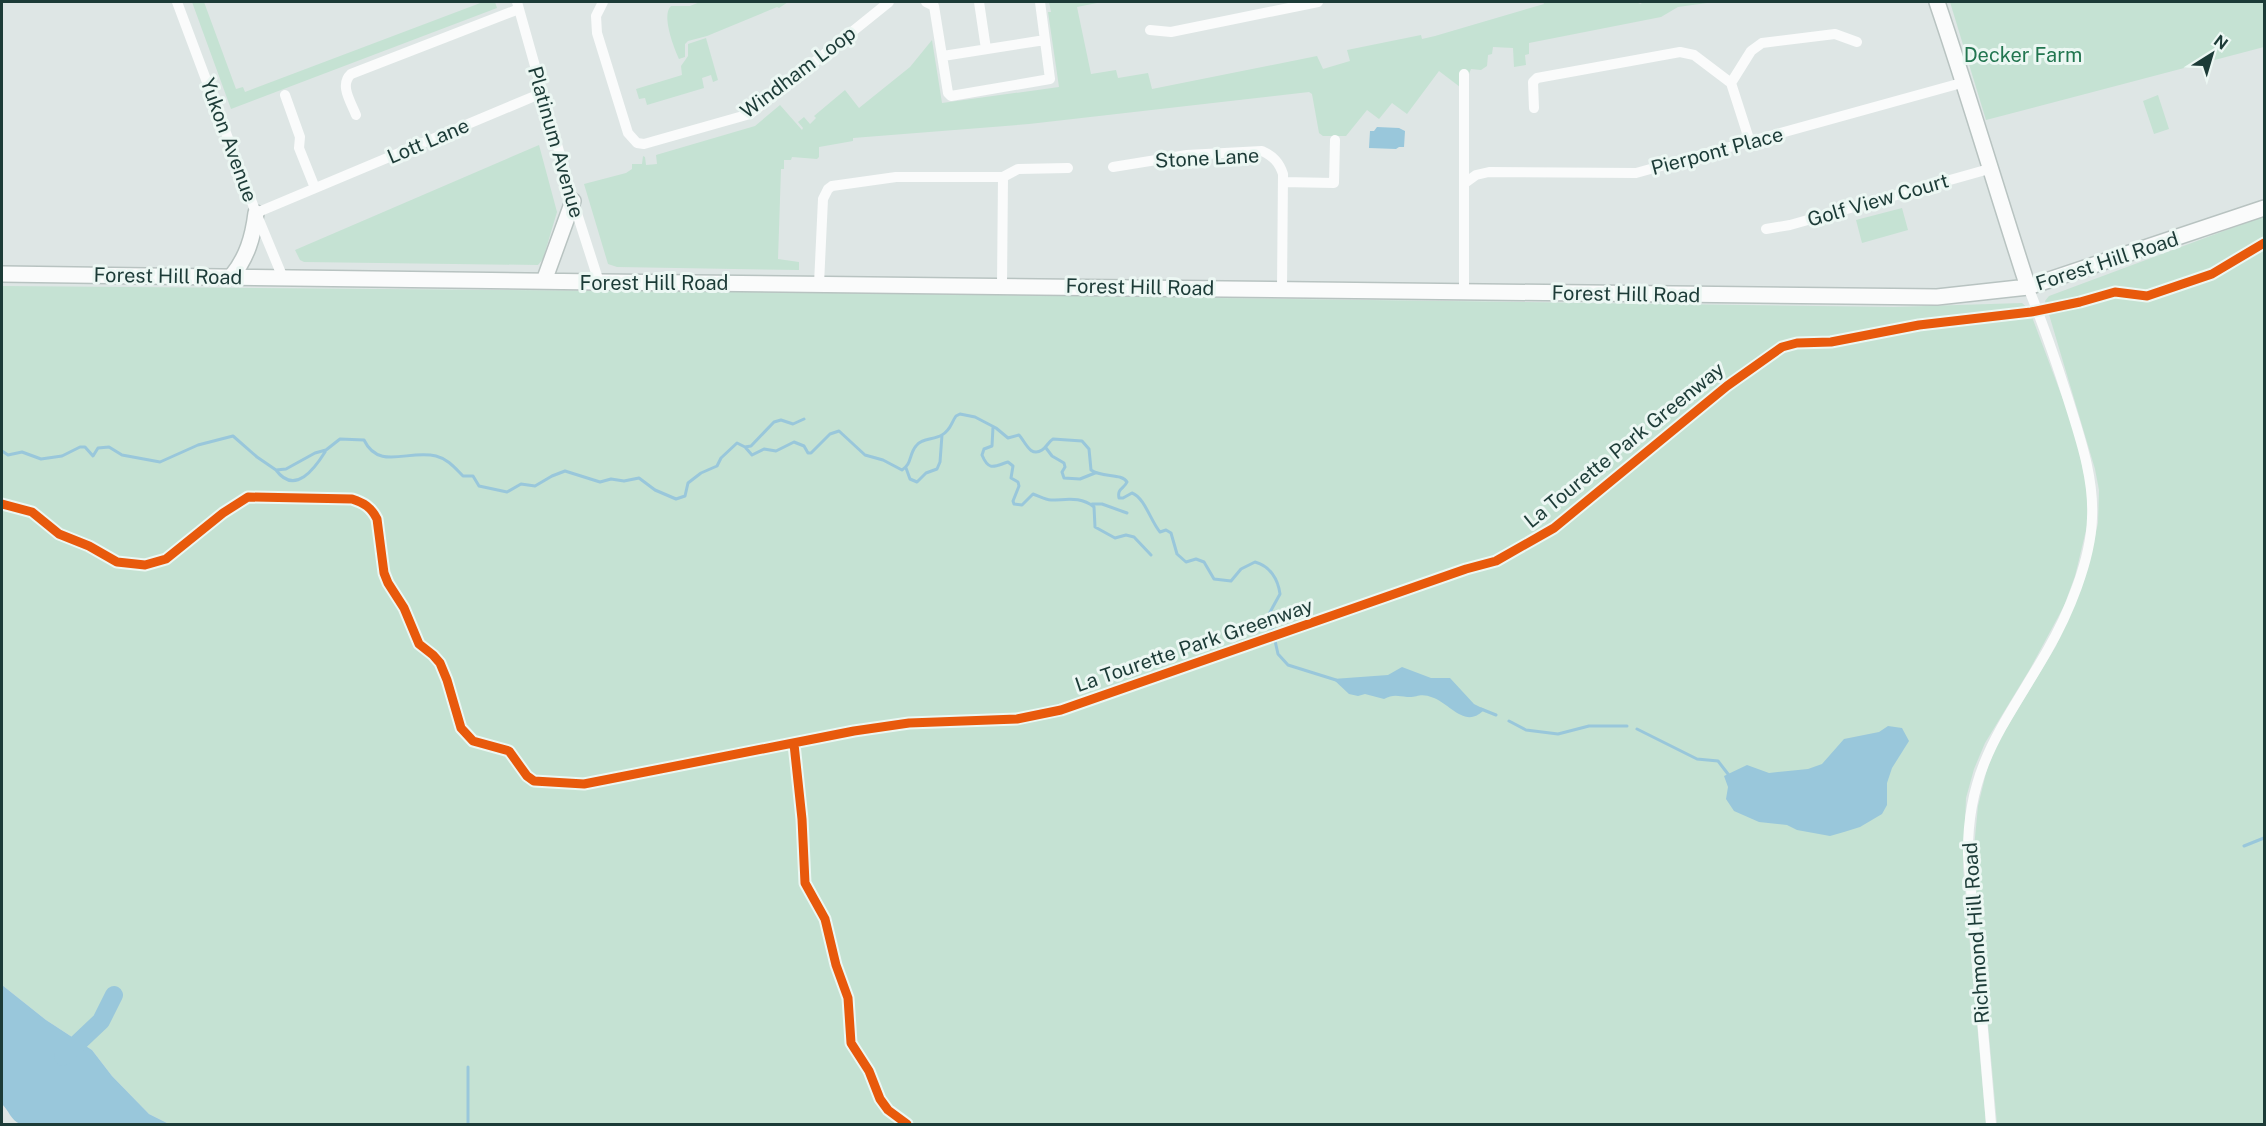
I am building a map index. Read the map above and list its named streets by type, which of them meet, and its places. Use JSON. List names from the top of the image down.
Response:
{
  "streets": {
    "street": [
      "Windham Loop",
      "Yukon Avenue",
      "Lott Lane",
      "Platinum Avenue",
      "Pierpont Place",
      "Stone Lane",
      "Golf View Court",
      "Forest Hill Road",
      "Richmond Hill Road"
    ],
    "cycle path": ["La Tourette Park Greenway"]
  },
  "crossings": [
    ["Yukon Avenue", "Lott Lane"],
    ["Yukon Avenue", "Forest Hill Road"],
    ["Lott Lane", "Platinum Avenue"],
    ["Platinum Avenue", "Forest Hill Road"],
    ["Pierpont Place", "Richmond Hill Road"],
    ["Stone Lane", "Forest Hill Road"],
    ["Golf View Court", "Richmond Hill Road"],
    ["Forest Hill Road", "Richmond Hill Road"]
  ],
  "parks": ["Decker Farm"],
  "north": "top right"
}
